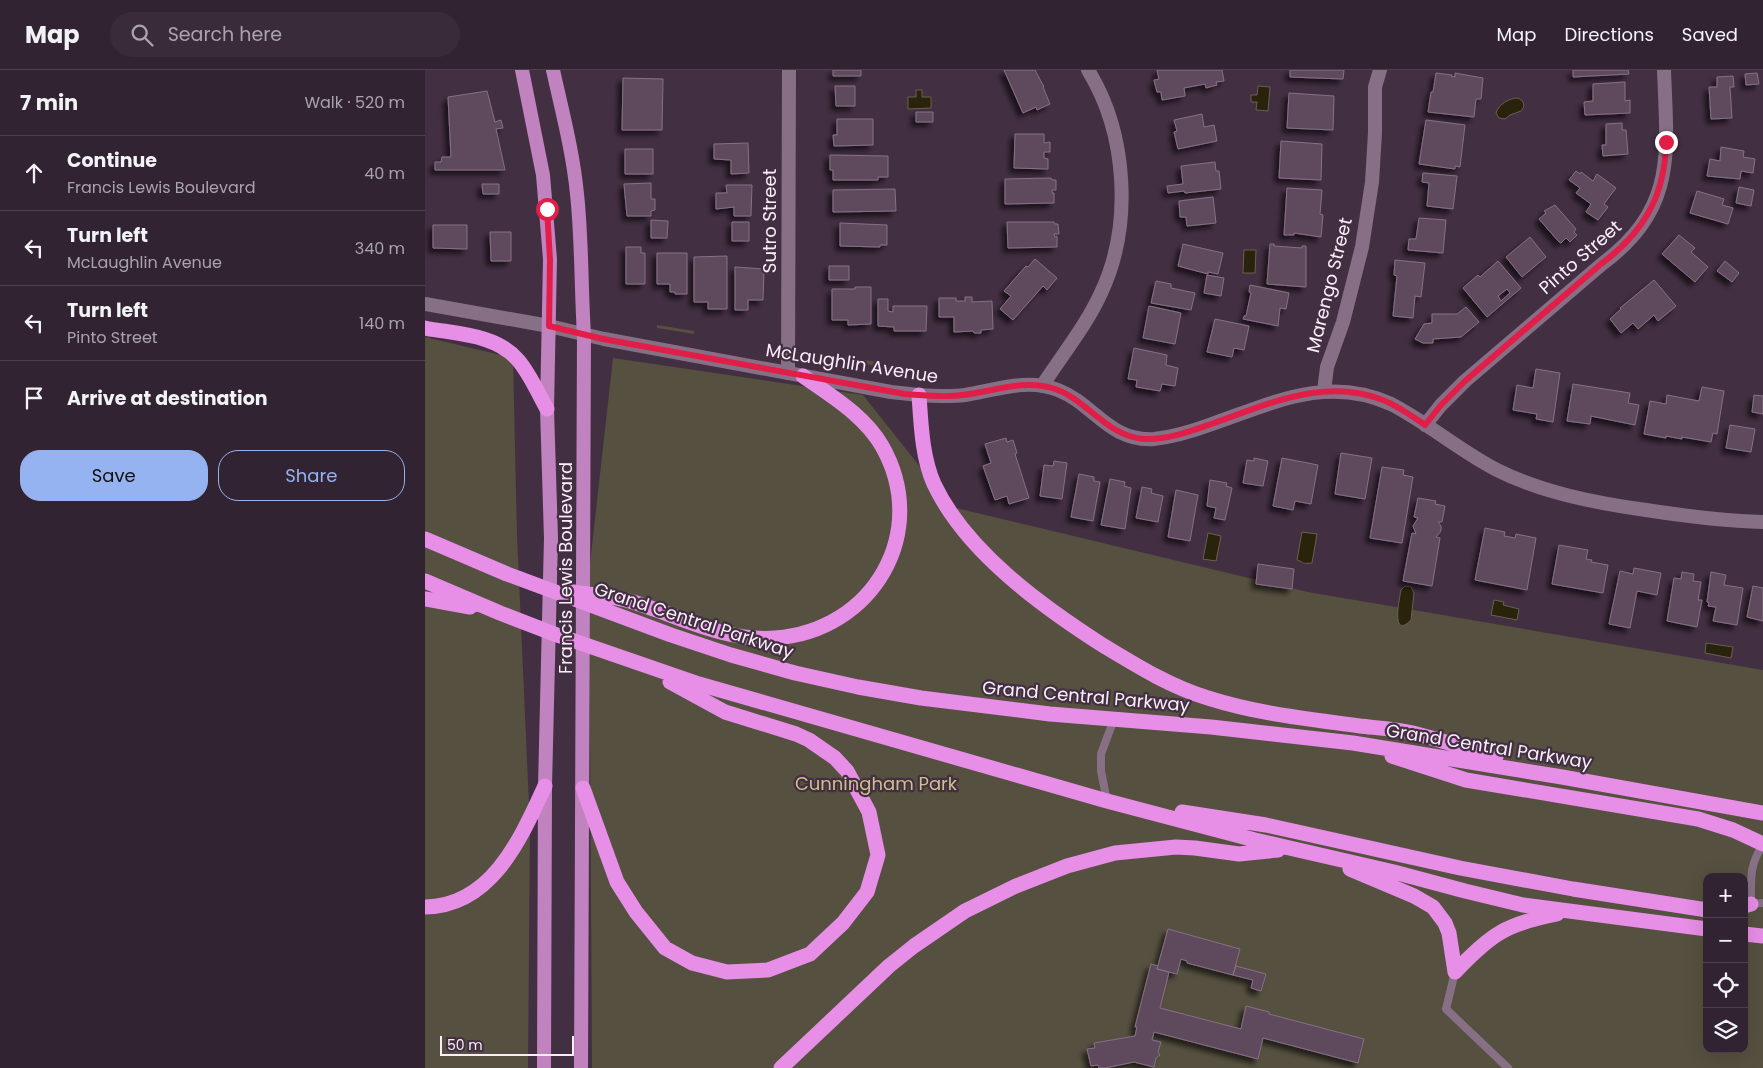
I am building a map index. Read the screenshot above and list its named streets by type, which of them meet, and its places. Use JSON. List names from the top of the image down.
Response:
{
  "streets": {
    "highway": ["Grand Central Parkway"],
    "main road": ["Francis Lewis Boulevard"],
    "street": [
      "Sutro Street",
      "Pinto Street",
      "Marengo Street",
      "McLaughlin Avenue"
    ]
  },
  "crossings": [
    ["Sutro Street", "McLaughlin Avenue"],
    ["Pinto Street", "McLaughlin Avenue"],
    ["Marengo Street", "McLaughlin Avenue"],
    ["McLaughlin Avenue", "Francis Lewis Boulevard"]
  ],
  "parks": ["Cunningham Park"],
  "scale_bar": "50 m",
  "page": {
    "header": "Map",
    "search": "Search here",
    "nav": ["Map", "Directions", "Saved"],
    "heading": ["7 min", "Walk · 520 m"],
    "list": [
      ["Continue", "Francis Lewis Boulevard", "40 m"],
      ["Turn left", "McLaughlin Avenue", "340 m"],
      ["Turn left", "Pinto Street", "140 m"],
      "Arrive at destination"
    ],
    "buttons": ["Save", "Share"],
    "map_buttons": ["+", "−"],
    "scale": "50 m"
  }
}
